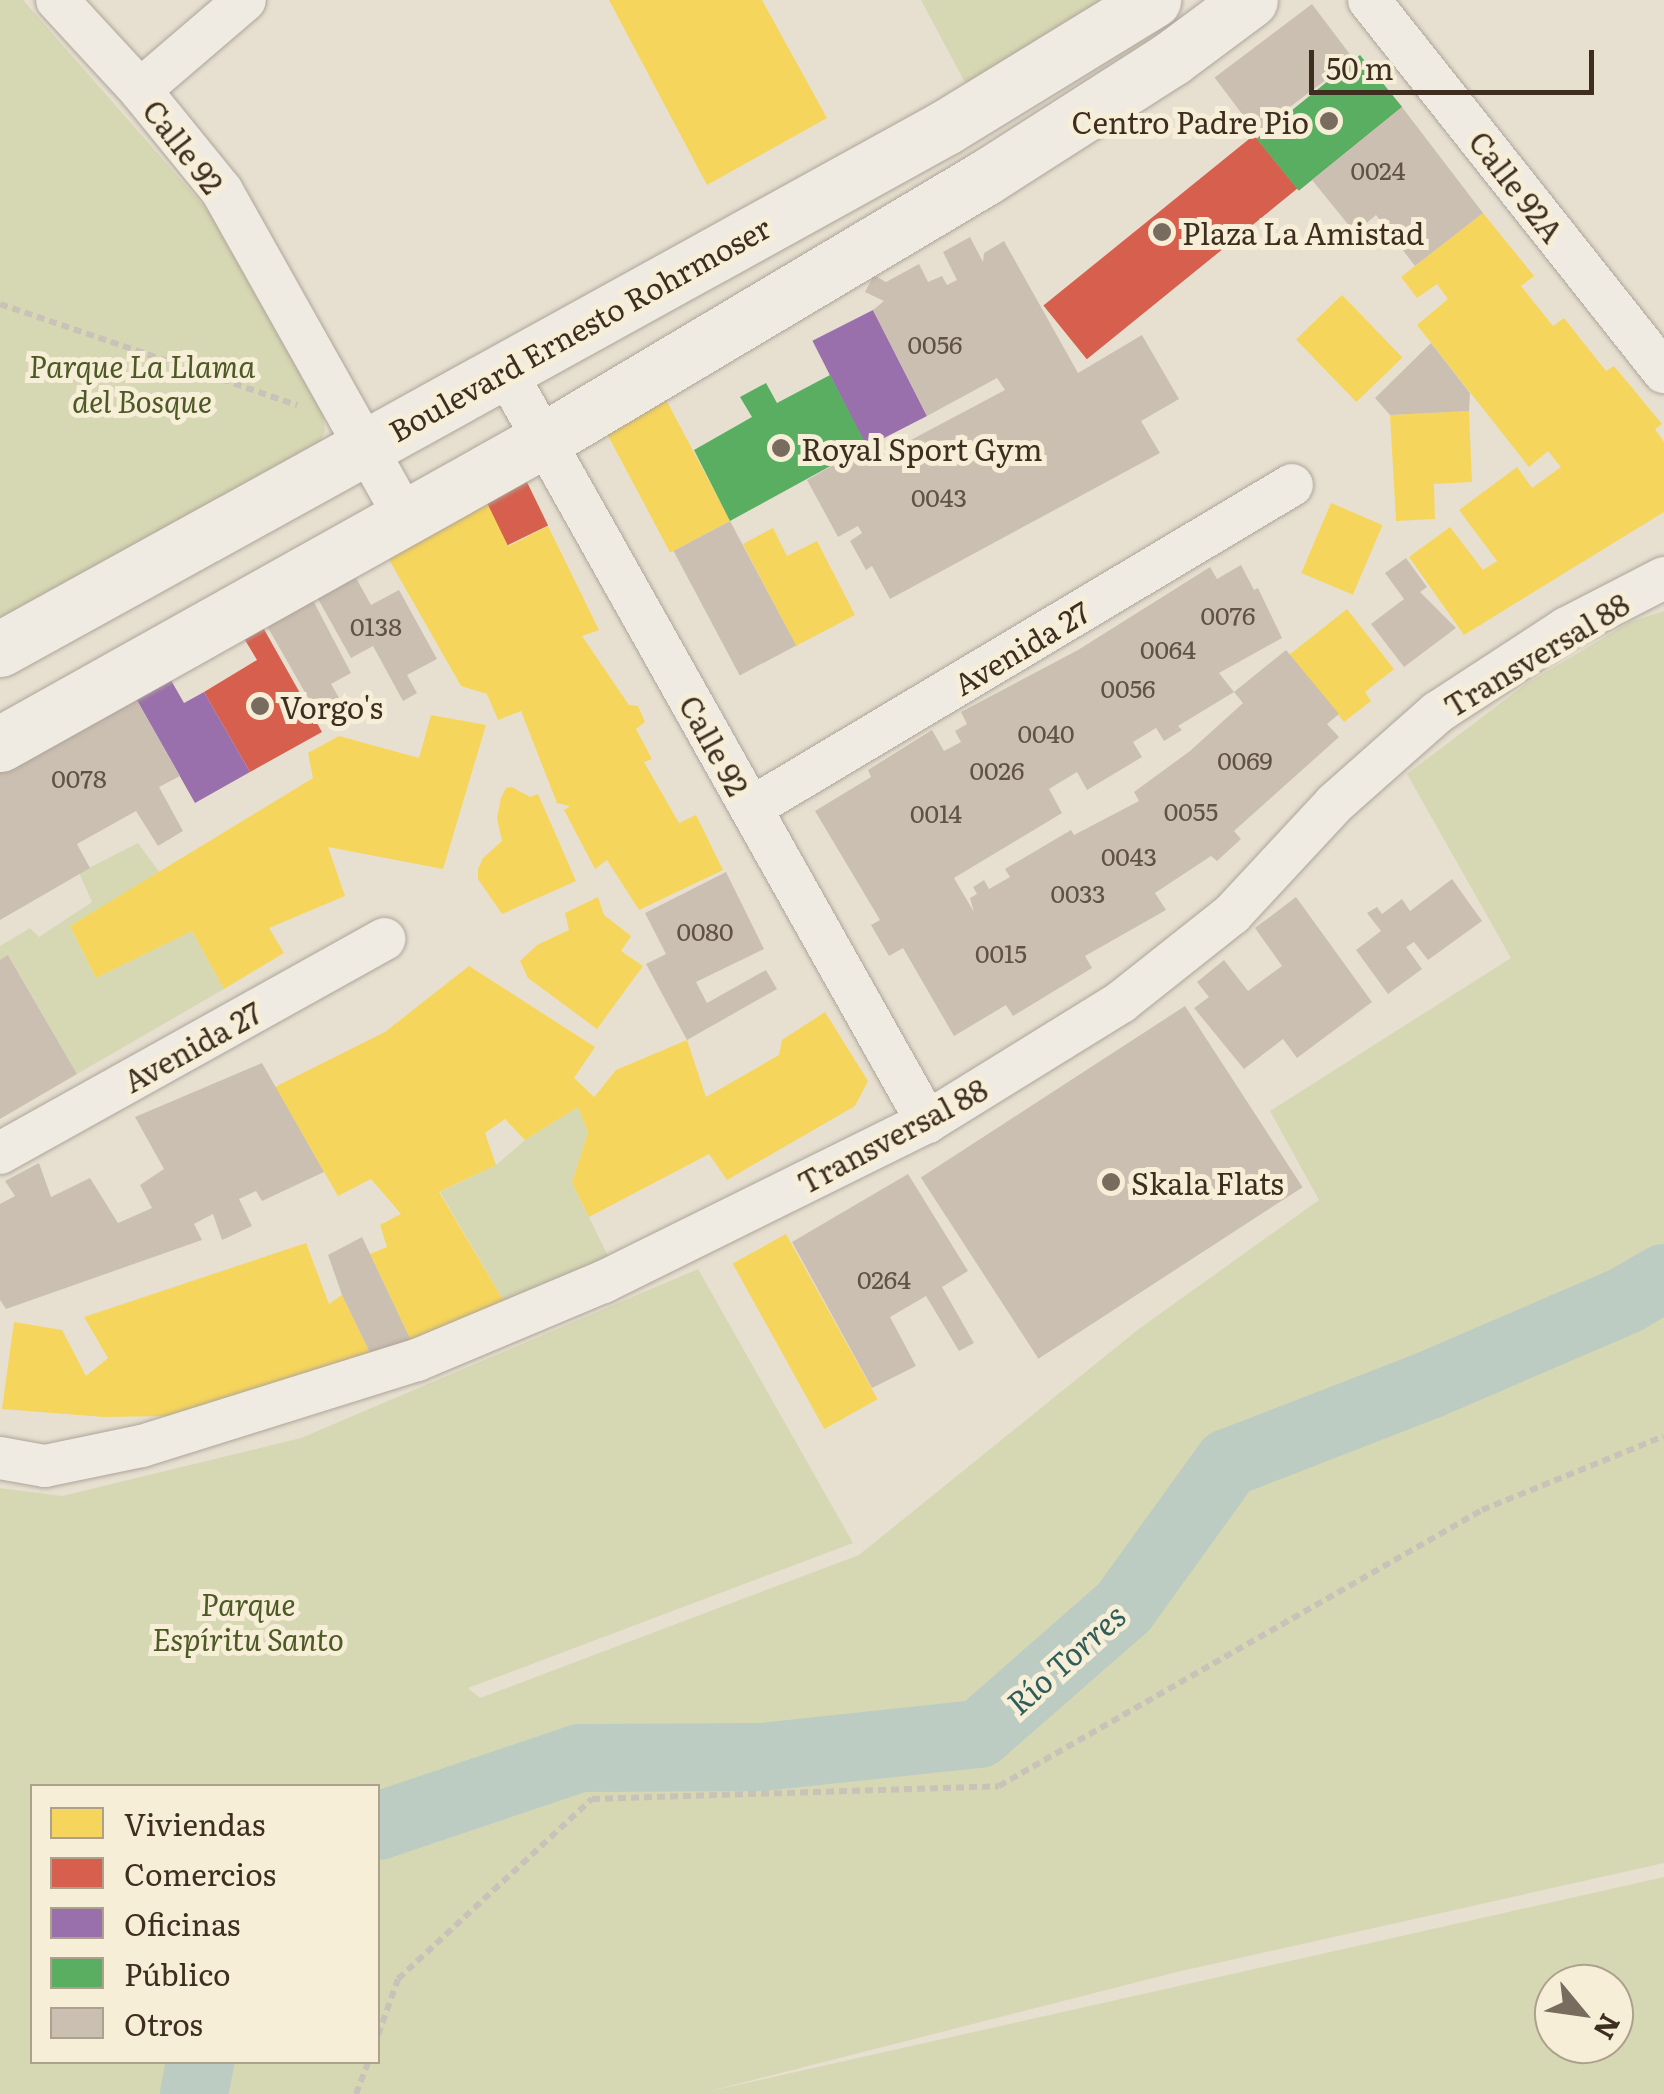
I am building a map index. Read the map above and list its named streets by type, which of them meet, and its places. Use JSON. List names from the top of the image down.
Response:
{
  "streets": {
    "main road": ["Boulevard Ernesto Rohrmoser"],
    "street": [
      "Calle 92",
      "Calle 92A",
      "Avenida 27",
      "Transversal 88"
    ]
  },
  "crossings": [
    ["Calle 92", "Boulevard Ernesto Rohrmoser"],
    ["Calle 92", "Avenida 27"],
    ["Calle 92", "Transversal 88"]
  ],
  "water": ["Río Torres"],
  "parks": ["Parque La Llama del Bosque", "Parque Espíritu Santo"],
  "places": [
    "Centro Padre Pio",
    "Plaza La Amistad",
    "Royal Sport Gym",
    "Vorgo's",
    "Skala Flats"
  ],
  "house_numbers": [
    "0024",
    "0056",
    "0043",
    "0076",
    "0138",
    "0064",
    "0056",
    "0040",
    "0069",
    "0026",
    "0078",
    "0055",
    "0014",
    "0043",
    "0033",
    "0080",
    "0015",
    "0264"
  ],
  "legend": [
    "Viviendas",
    "Comercios",
    "Oficinas",
    "Público",
    "Otros"
  ],
  "scale_bar": "50 m",
  "north": "bottom right"
}
